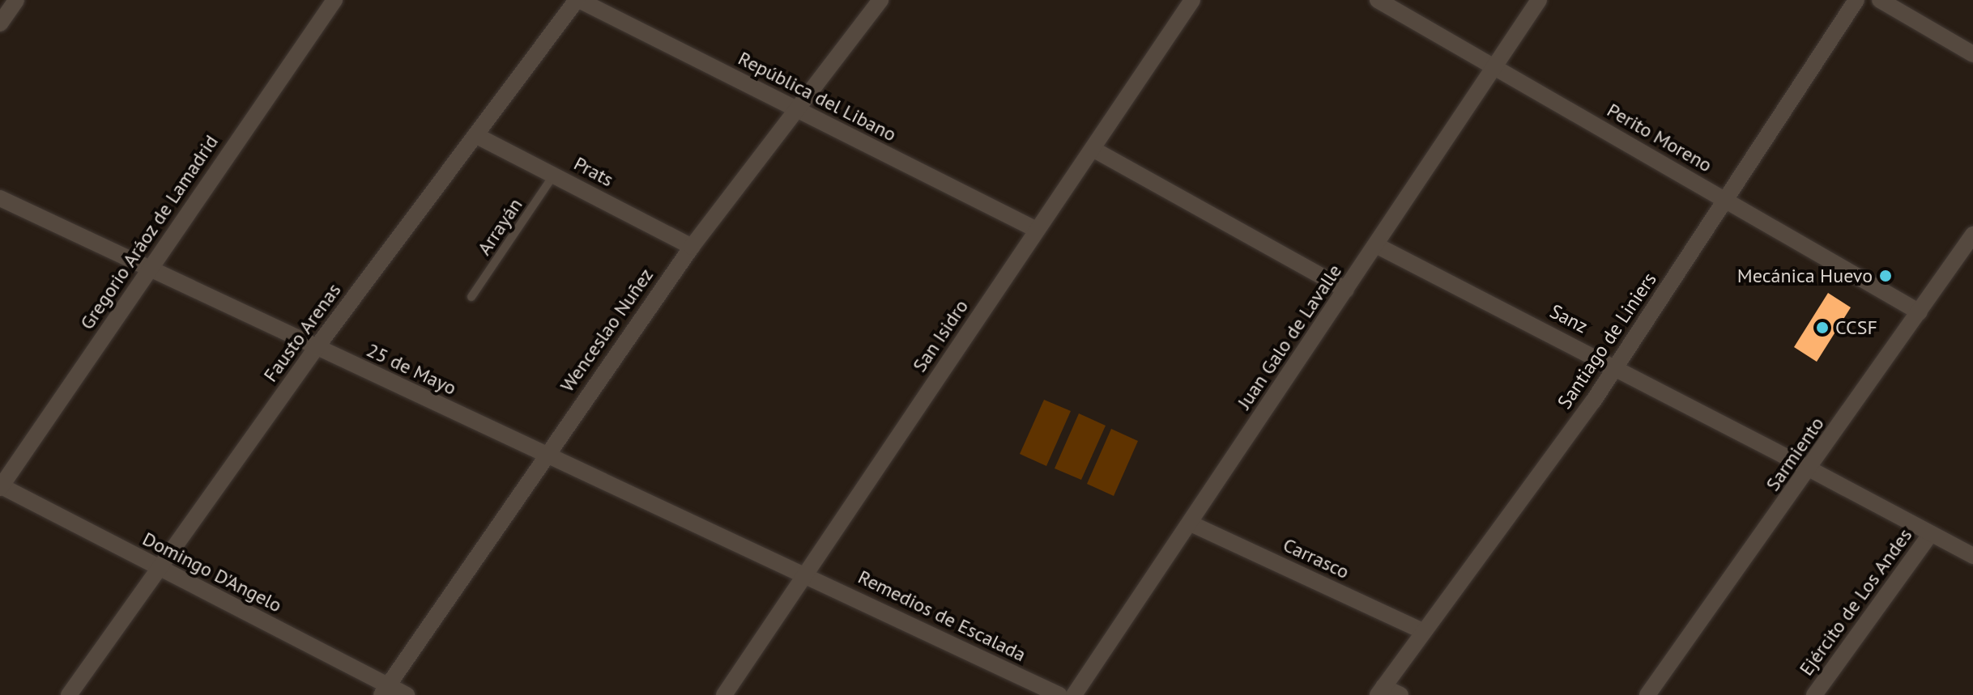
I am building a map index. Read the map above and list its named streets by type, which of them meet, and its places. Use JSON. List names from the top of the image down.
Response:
{
  "streets": {
    "street": [
      "República del Libano",
      "Perito Moreno",
      "Prats",
      "Gregorio Aráoz de Lamadrid",
      "Sanz",
      "Wenceslao Nuñez",
      "Fausto Arenas",
      "San Isidro",
      "Juan Galo de Lavalle",
      "Santiago de Liniers",
      "25 de Mayo",
      "Sarmiento",
      "Carrasco",
      "Domingo D'Angelo",
      "Ejército de Los Andes",
      "Remedios de Escalada"
    ],
    "lane": ["Arrayán"]
  },
  "crossings": [
    ["República del Libano", "Wenceslao Nuñez"],
    ["República del Libano", "Fausto Arenas"],
    ["República del Libano", "San Isidro"],
    ["Perito Moreno", "Juan Galo de Lavalle"],
    ["Perito Moreno", "Santiago de Liniers"],
    ["Perito Moreno", "Sarmiento"],
    ["Prats", "Arrayán"],
    ["Prats", "Wenceslao Nuñez"],
    ["Prats", "Fausto Arenas"],
    ["Gregorio Aráoz de Lamadrid", "25 de Mayo"],
    ["Gregorio Aráoz de Lamadrid", "Domingo D'Angelo"],
    ["Sanz", "Juan Galo de Lavalle"],
    ["Sanz", "Santiago de Liniers"],
    ["Sanz", "Sarmiento"],
    ["Sanz", "Ejército de Los Andes"],
    ["Wenceslao Nuñez", "25 de Mayo"],
    ["Wenceslao Nuñez", "Domingo D'Angelo"],
    ["Fausto Arenas", "25 de Mayo"],
    ["Fausto Arenas", "Domingo D'Angelo"],
    ["San Isidro", "25 de Mayo"],
    ["San Isidro", "Remedios de Escalada"],
    ["Juan Galo de Lavalle", "Carrasco"],
    ["Santiago de Liniers", "Carrasco"],
    ["25 de Mayo", "Remedios de Escalada"]
  ],
  "places": ["Mecánica Huevo", "CCSF"]
}
